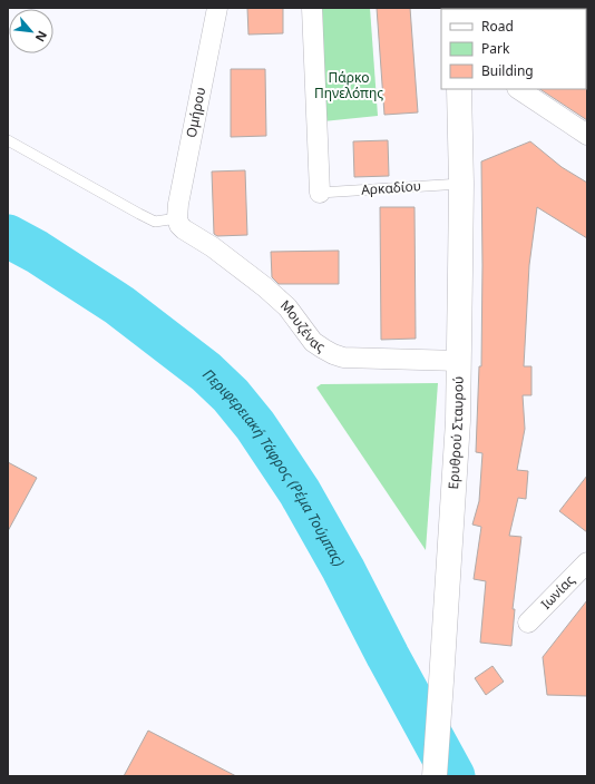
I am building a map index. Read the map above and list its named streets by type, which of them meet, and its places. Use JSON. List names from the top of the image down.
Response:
{
  "streets": {
    "street": [
      "Ομήρου",
      "Μουζένας",
      "Ερυθρού Σταυρού",
      "Ιωνίας"
    ],
    "lane": ["Αρκαδίου"]
  },
  "crossings": [
    ["Ομήρου", "Μουζένας"],
    ["Αρκαδίου", "Ερυθρού Σταυρού"],
    ["Μουζένας", "Ερυθρού Σταυρού"]
  ],
  "water": ["Περιφερειακή Τάφρος (Ρέμα Τούμπας)"],
  "parks": ["Πάρκο Πηνελόπης"],
  "legend": ["Road", "Park", "Building"],
  "north": "bottom right"
}
